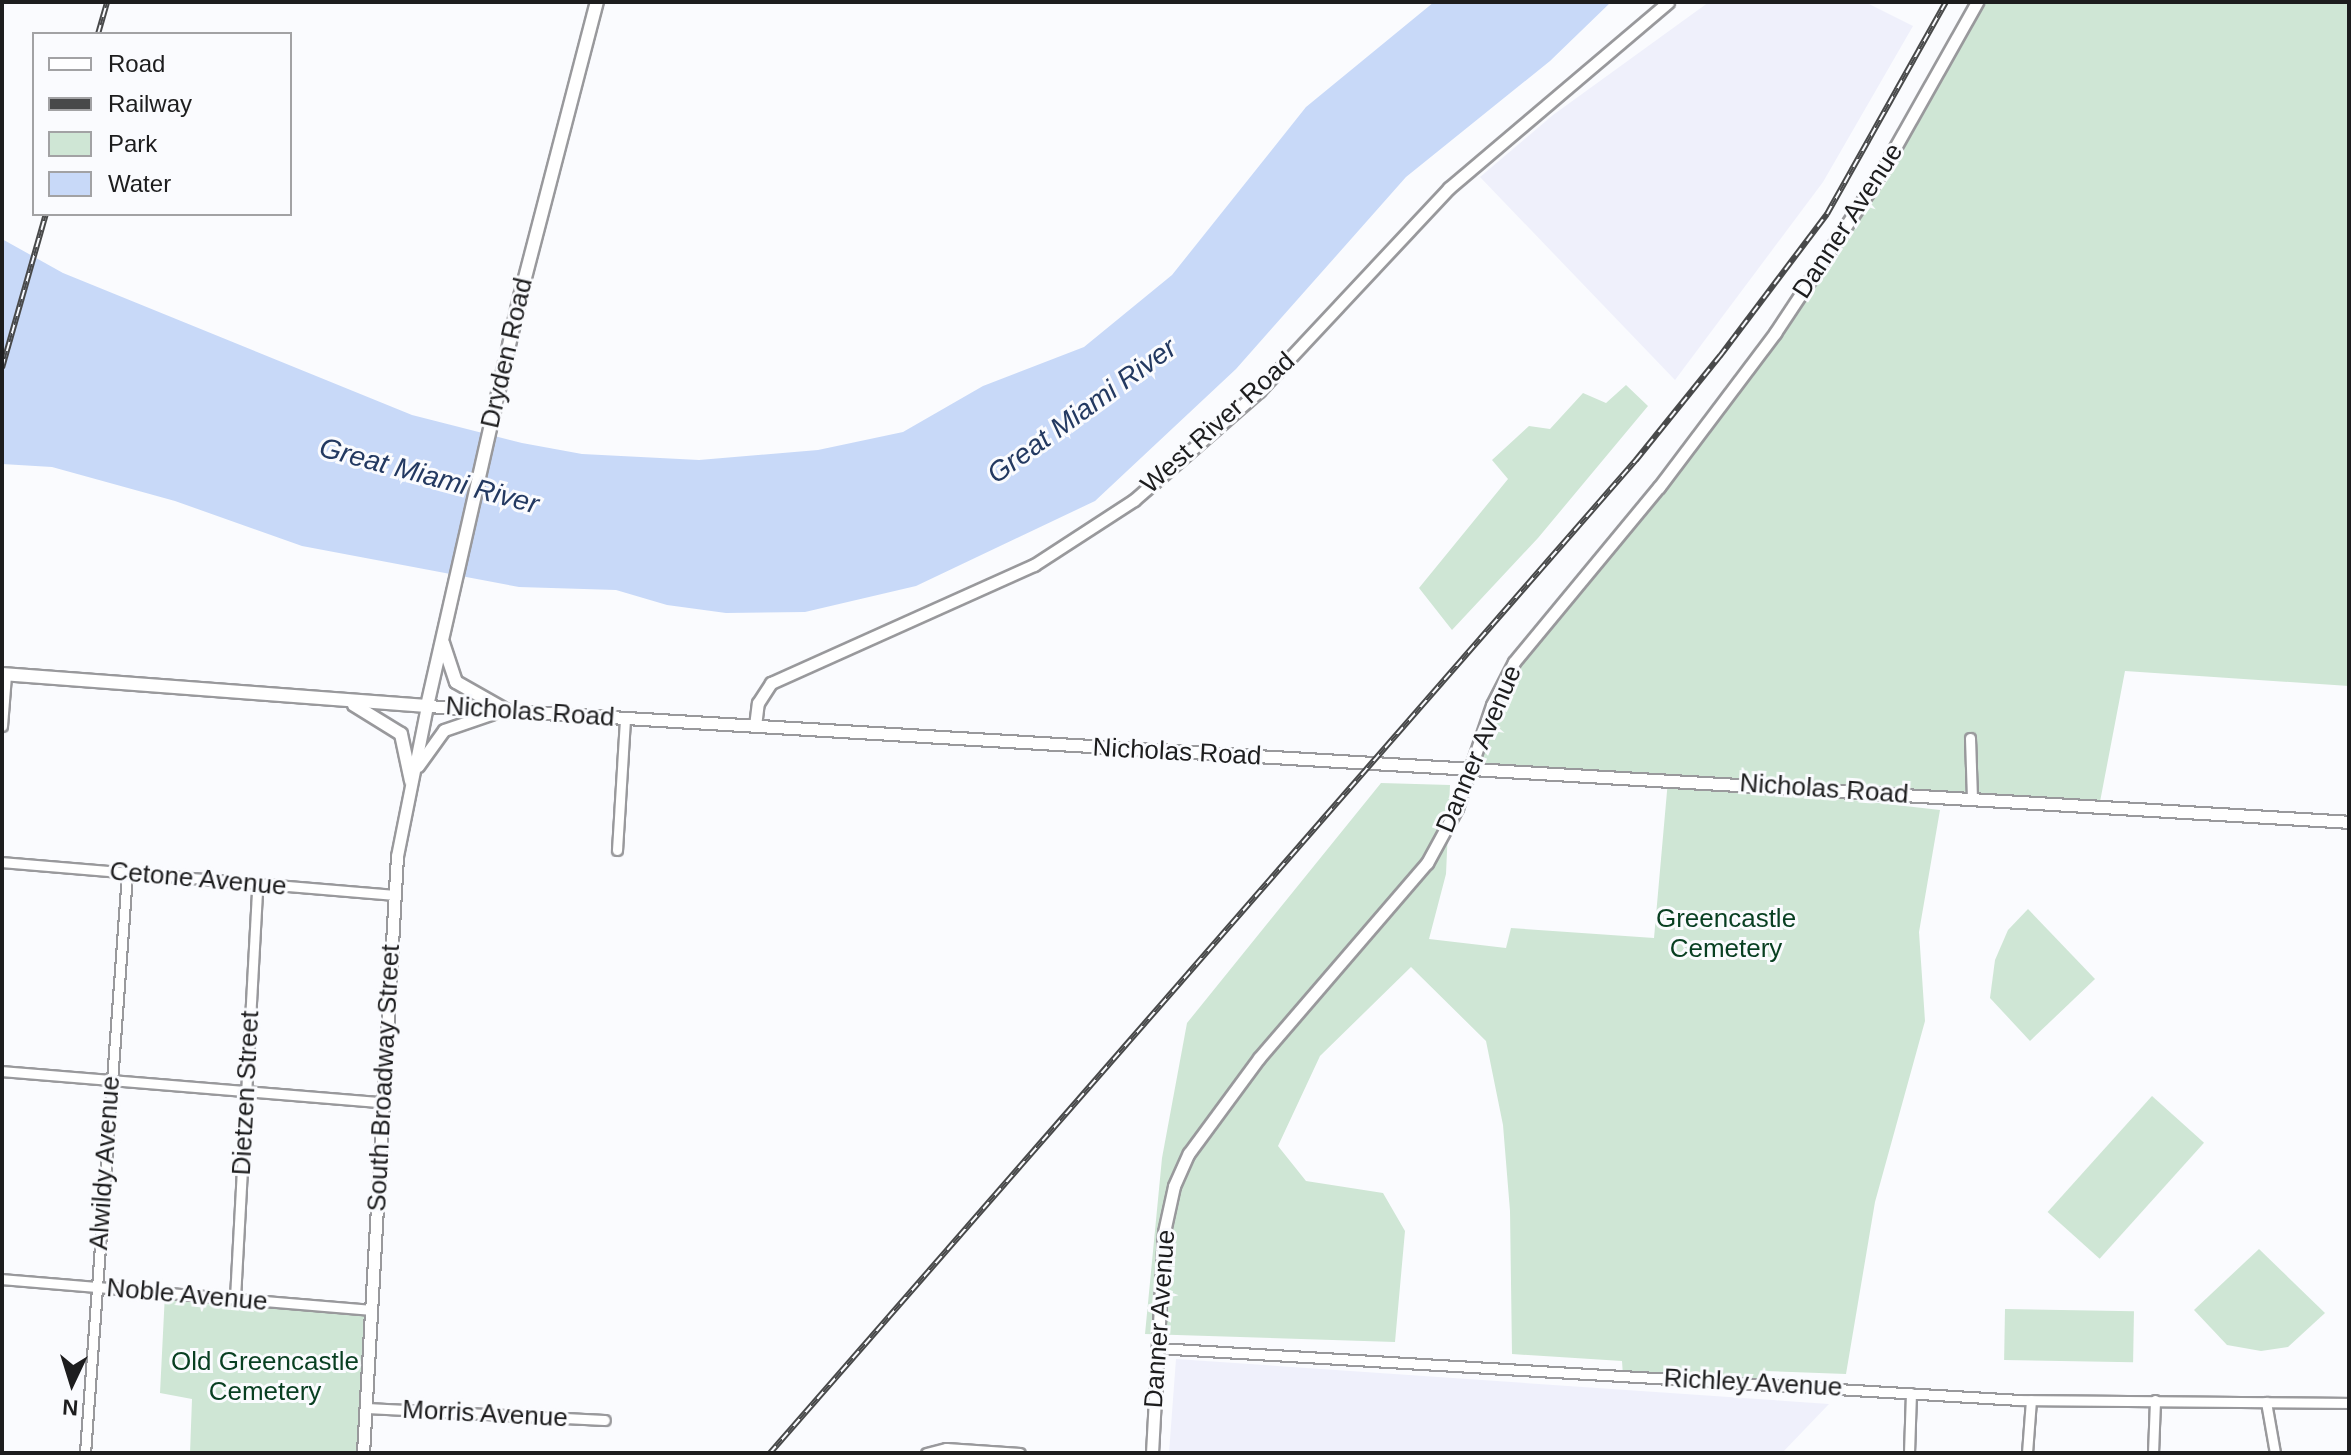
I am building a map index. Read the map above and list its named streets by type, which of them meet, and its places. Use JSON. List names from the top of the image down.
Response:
{
  "streets": {
    "main road": ["Dryden Road", "Nicholas Road"],
    "street": [
      "Danner Avenue",
      "West River Road",
      "Cetone Avenue",
      "South Broadway Street",
      "Dietzen Street",
      "Alwildy Avenue",
      "Noble Avenue",
      "Richley Avenue",
      "Morris Avenue"
    ]
  },
  "crossings": [
    ["Danner Avenue", "Nicholas Road"],
    ["Danner Avenue", "Richley Avenue"],
    ["Dryden Road", "Nicholas Road"],
    ["Dryden Road", "South Broadway Street"],
    ["West River Road", "Nicholas Road"],
    ["Nicholas Road", "South Broadway Street"],
    ["Cetone Avenue", "South Broadway Street"],
    ["Cetone Avenue", "Dietzen Street"],
    ["Cetone Avenue", "Alwildy Avenue"],
    ["South Broadway Street", "Noble Avenue"],
    ["South Broadway Street", "Morris Avenue"],
    ["Dietzen Street", "Noble Avenue"],
    ["Alwildy Avenue", "Noble Avenue"]
  ],
  "water": ["Great Miami River"],
  "parks": ["Greencastle Cemetery", "Old Greencastle Cemetery"],
  "legend": [
    "Road",
    "Railway",
    "Park",
    "Water"
  ],
  "north": "bottom"
}
